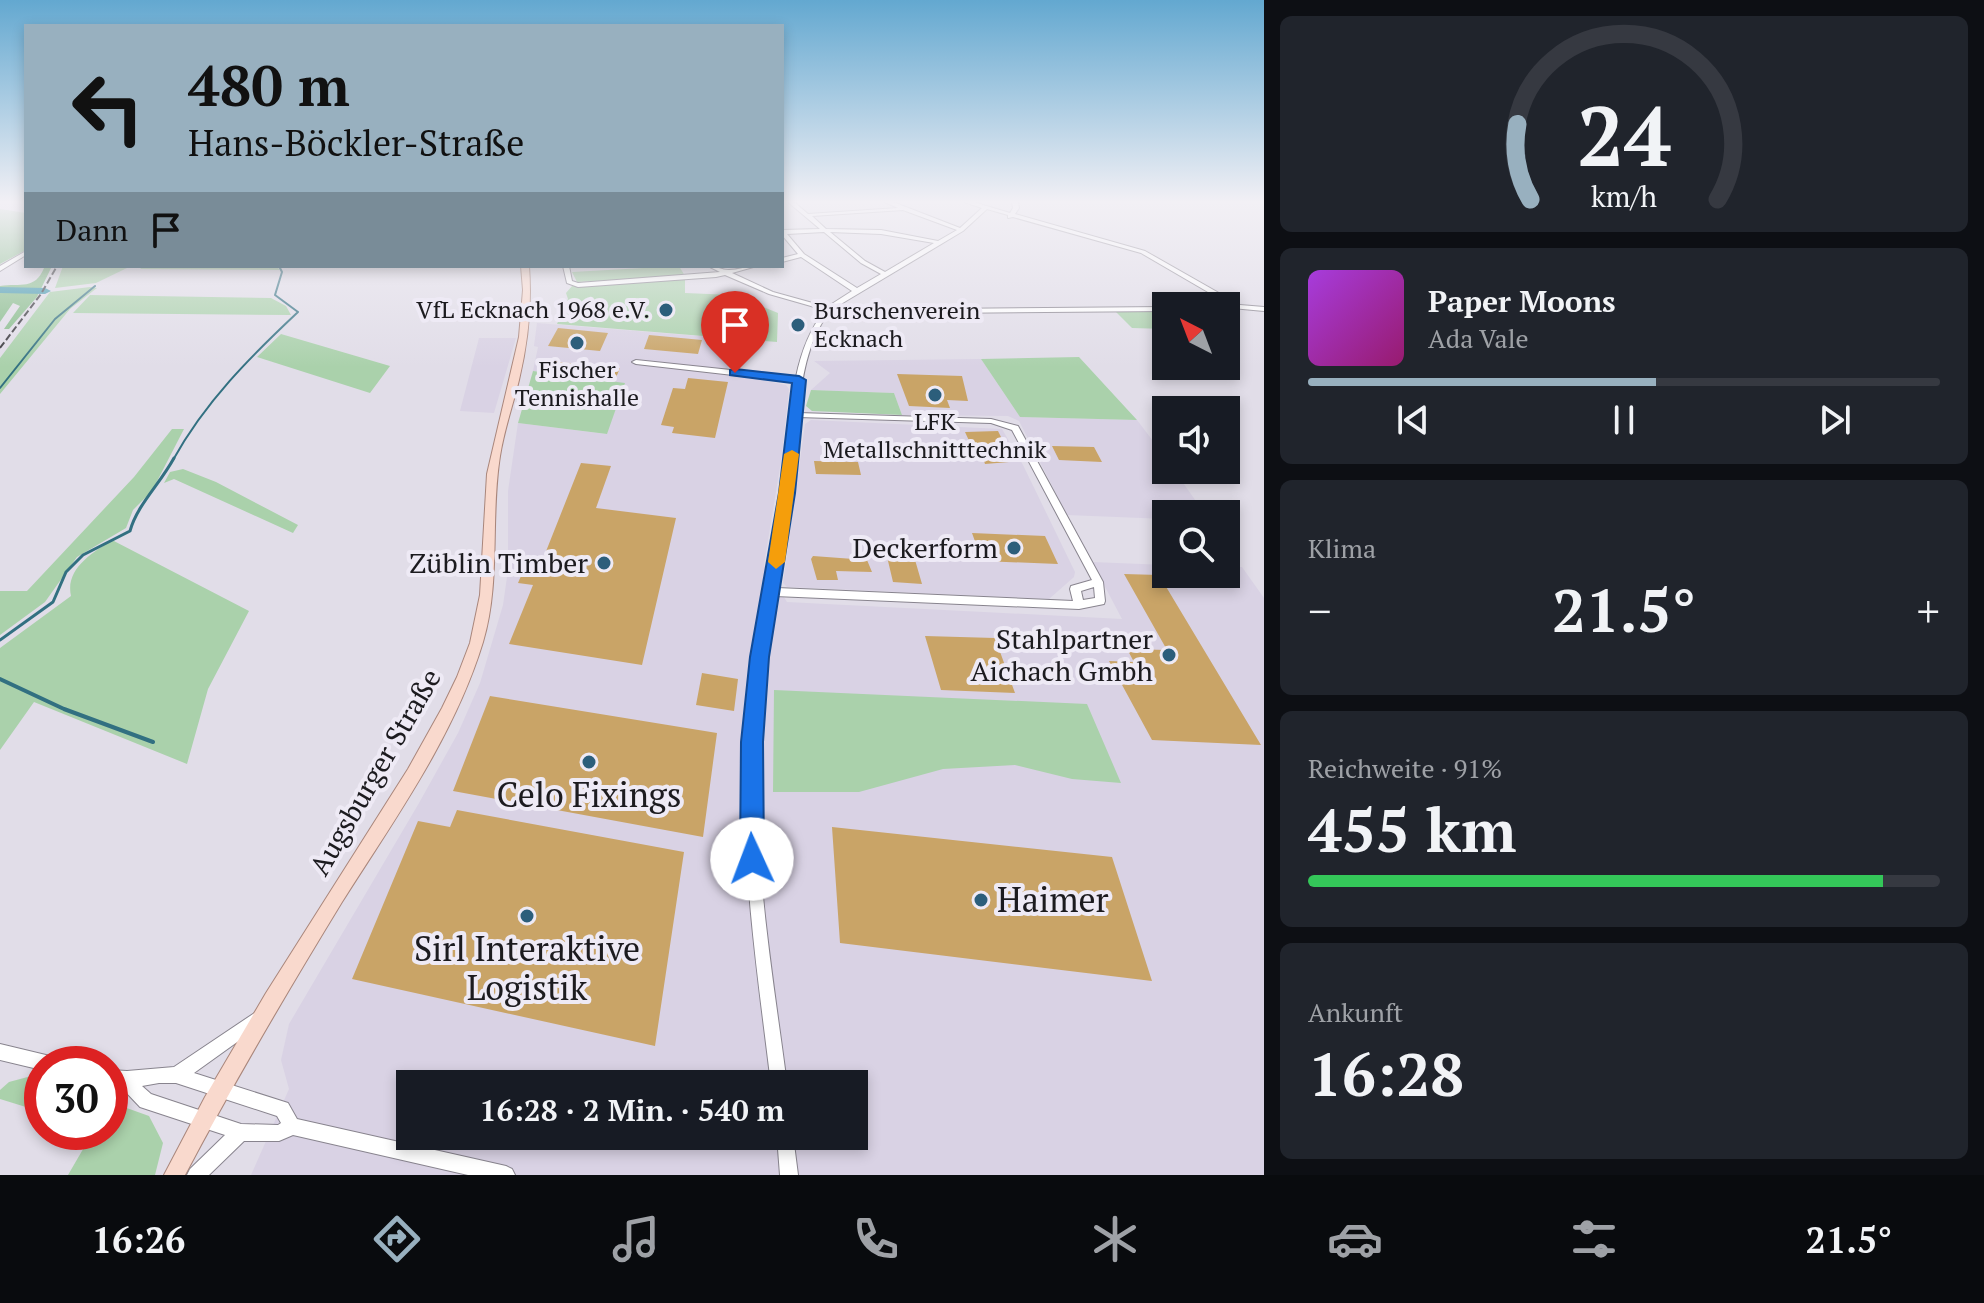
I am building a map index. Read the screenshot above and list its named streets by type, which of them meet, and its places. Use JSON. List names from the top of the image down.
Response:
{
  "streets": {
    "main road": ["Augsburger Straße"]
  },
  "places": [
    "VfL Ecknach 1968 e.V.",
    "Burschenverein Ecknach",
    "Fischer Tennishalle",
    "LFK Metallschnitttechnik",
    "Deckerform",
    "Züblin Timber",
    "Stahlpartner Aichach Gmbh",
    "Celo Fixings",
    "Haimer",
    "Sirl Interaktive Logistik"
  ],
  "north": "top left",
  "page": {
    "turn": ["480 m", "Hans-Böckler-Straße"],
    "then": "Dann",
    "song": ["Paper Moons", "Ada Vale"],
    "tile": [
      "Klima",
      ["Reichweite · 91%", "455 km"],
      ["Ankunft", "16:28"]
    ],
    "heat": ["−", "21.5°", "+"],
    "limit": "30",
    "trip": "16:28 · 2 Min. · 540 m",
    "tabs": ["16:26", "21.5°"],
    "gauge": ["24", "km/h"]
  }
}
